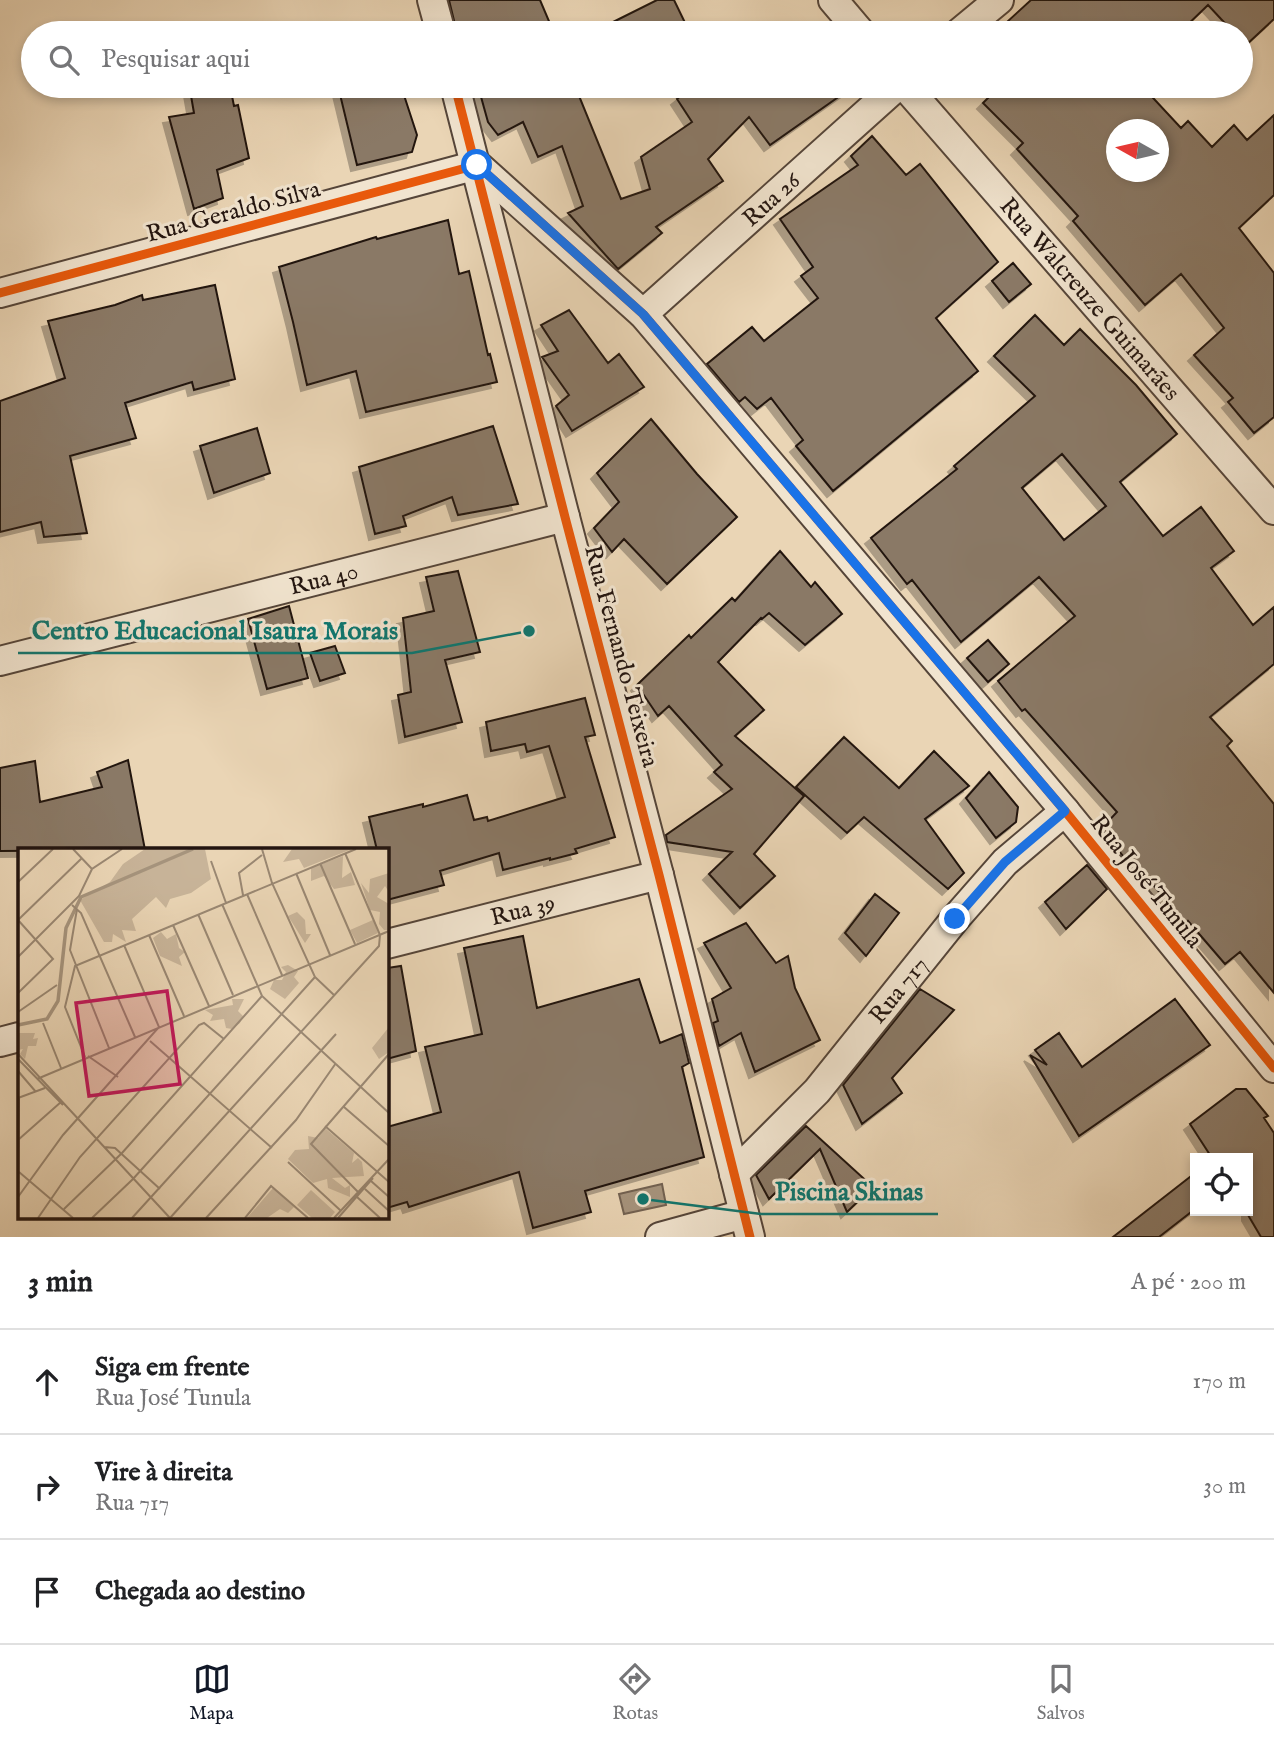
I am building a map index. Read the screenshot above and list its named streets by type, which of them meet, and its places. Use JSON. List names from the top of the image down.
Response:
{
  "streets": {
    "street": [
      "Rua 26",
      "Rua Geraldo Silva",
      "Rua Walcreuze Guimarães",
      "Rua 40",
      "Rua Fernando Teixeira",
      "Rua José Tunula",
      "Rua 39",
      "Rua 717"
    ]
  },
  "crossings": [
    ["Rua 26", "Rua José Tunula"],
    ["Rua Geraldo Silva", "Rua Fernando Teixeira"],
    ["Rua Geraldo Silva", "Rua José Tunula"],
    ["Rua 40", "Rua Fernando Teixeira"],
    ["Rua Fernando Teixeira", "Rua José Tunula"],
    ["Rua Fernando Teixeira", "Rua 39"],
    ["Rua Fernando Teixeira", "Rua 717"],
    ["Rua José Tunula", "Rua 717"]
  ],
  "places": ["Centro Educacional Isaura Morais", "Piscina Skinas"],
  "north": "left",
  "page": {
    "search": "Pesquisar aqui",
    "heading": ["3 min", "A pé · 200 m"],
    "list": [
      ["Siga em frente", "Rua José Tunula", "170 m"],
      ["Vire à direita", "Rua 717", "30 m"],
      "Chegada ao destino"
    ],
    "nav": ["Mapa", "Rotas", "Salvos"]
  }
}
